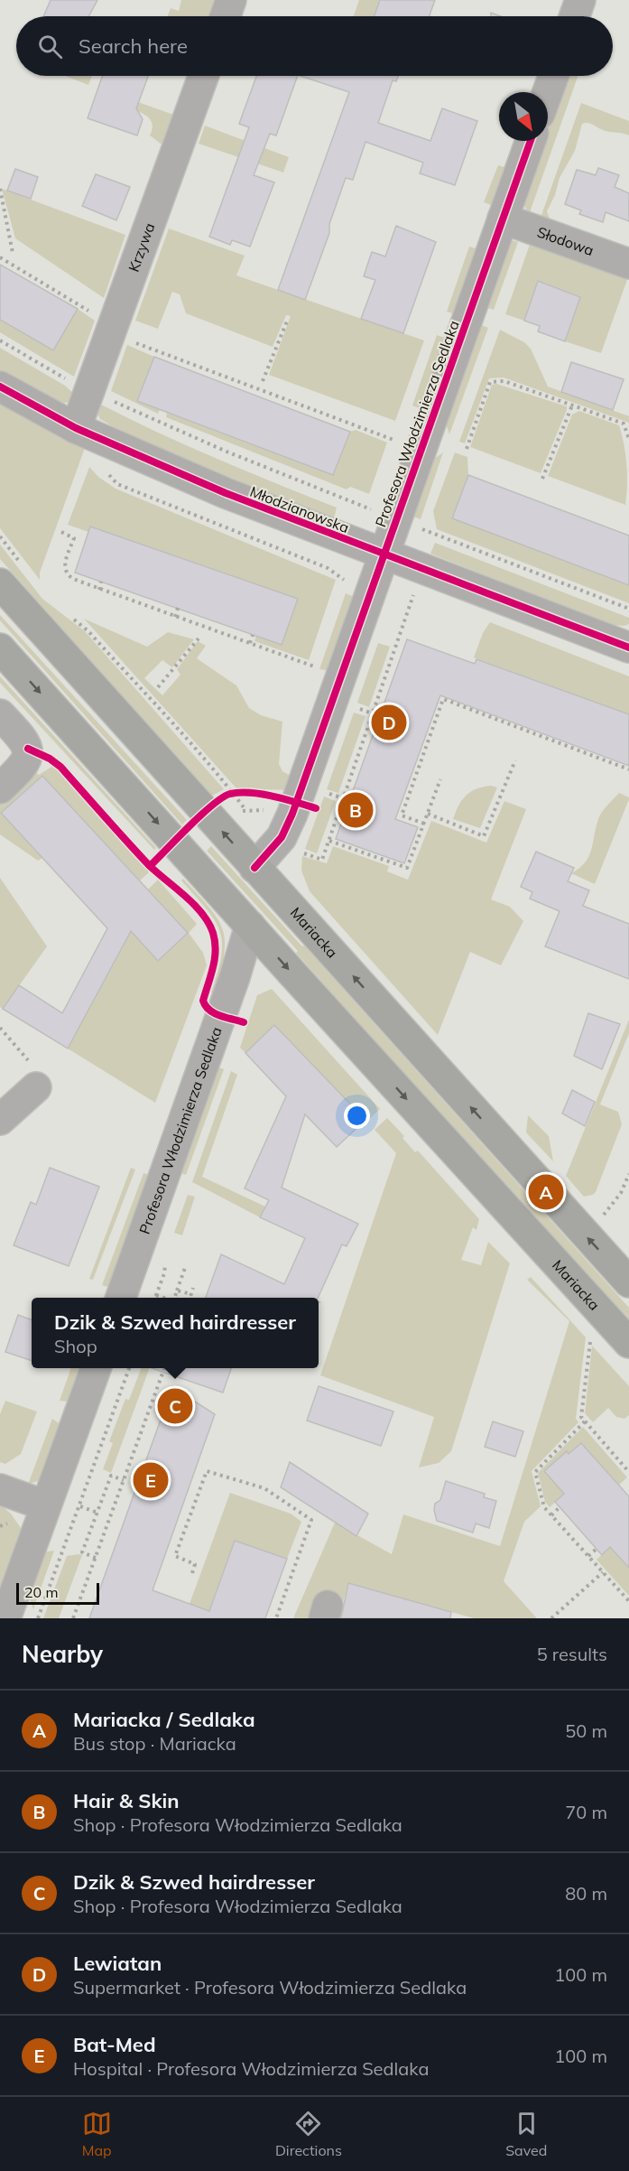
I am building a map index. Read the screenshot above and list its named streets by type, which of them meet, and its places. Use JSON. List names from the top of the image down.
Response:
{
  "streets": {
    "main road": ["Mariacka"],
    "street": [
      "Słodowa",
      "Krzywa",
      "Profesora Włodzimierza Sedlaka",
      "Młodzianowska"
    ]
  },
  "crossings": [
    ["Słodowa", "Profesora Włodzimierza Sedlaka"],
    ["Krzywa", "Młodzianowska"],
    ["Profesora Włodzimierza Sedlaka", "Młodzianowska"],
    ["Profesora Włodzimierza Sedlaka", "Mariacka"]
  ],
  "scale_bar": "20 m",
  "north": "bottom right",
  "page": {
    "search": "Search here",
    "pins": [
      "D",
      "B",
      "A",
      "C",
      "E"
    ],
    "popup": ["Dzik & Szwed hairdresser", "Shop"],
    "scale": "20 m",
    "heading": ["Nearby", "5 results"],
    "list": [
      {
        "mark": "A",
        "name": "Mariacka / Sedlaka",
        "note": "Bus stop · Mariacka",
        "value": "50 m"
      },
      {
        "mark": "B",
        "name": "Hair & Skin",
        "note": "Shop · Profesora Włodzimierza Sedlaka",
        "value": "70 m"
      },
      {
        "mark": "C",
        "name": "Dzik & Szwed hairdresser",
        "note": "Shop · Profesora Włodzimierza Sedlaka",
        "value": "80 m"
      },
      {
        "mark": "D",
        "name": "Lewiatan",
        "note": "Supermarket · Profesora Włodzimierza Sedlaka",
        "value": "100 m"
      },
      {
        "mark": "E",
        "name": "Bat-Med",
        "note": "Hospital · Profesora Włodzimierza Sedlaka",
        "value": "100 m"
      }
    ],
    "nav": ["Map", "Directions", "Saved"]
  }
}
